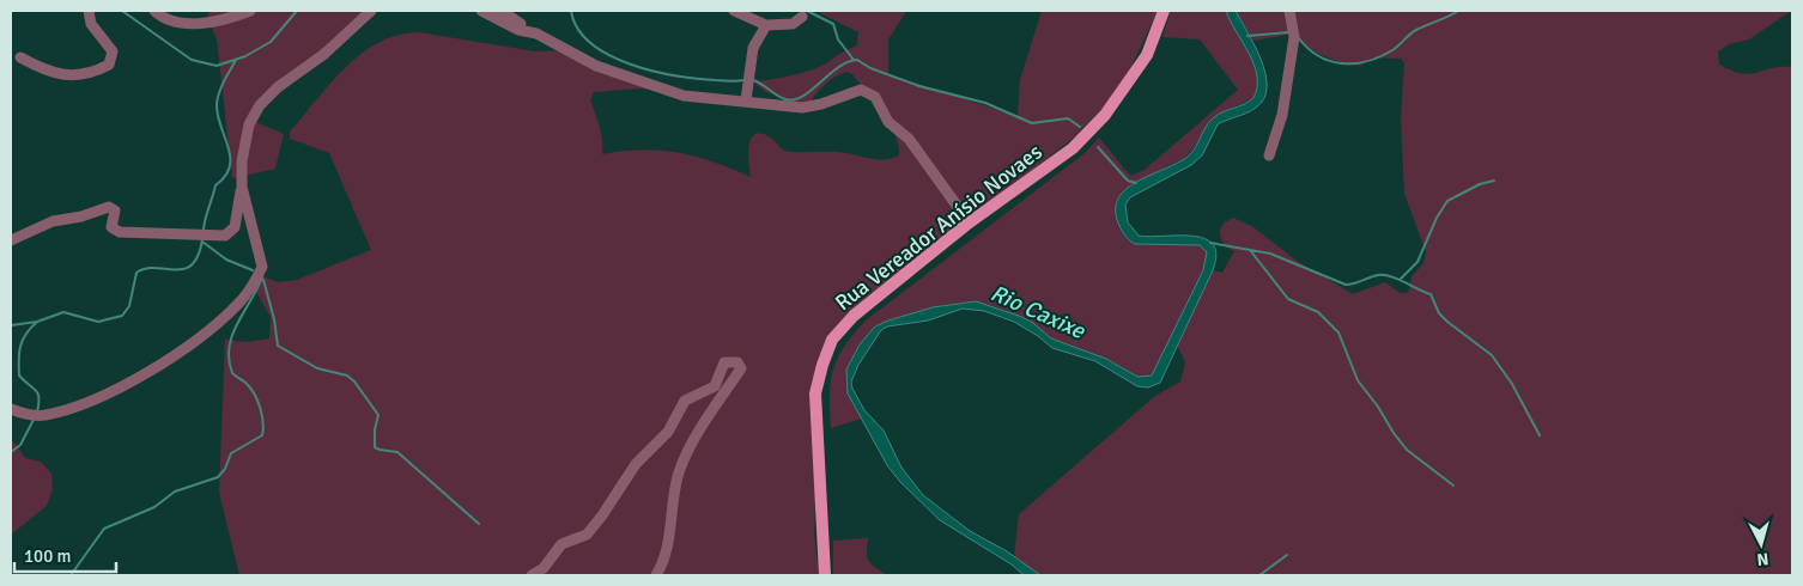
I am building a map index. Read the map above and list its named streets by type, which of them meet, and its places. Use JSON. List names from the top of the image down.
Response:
{
  "streets": {
    "main road": ["Rua Vereador Anísio Novaes"]
  },
  "water": ["Rio Caxixe"],
  "scale_bar": "100 m",
  "north": "bottom"
}
